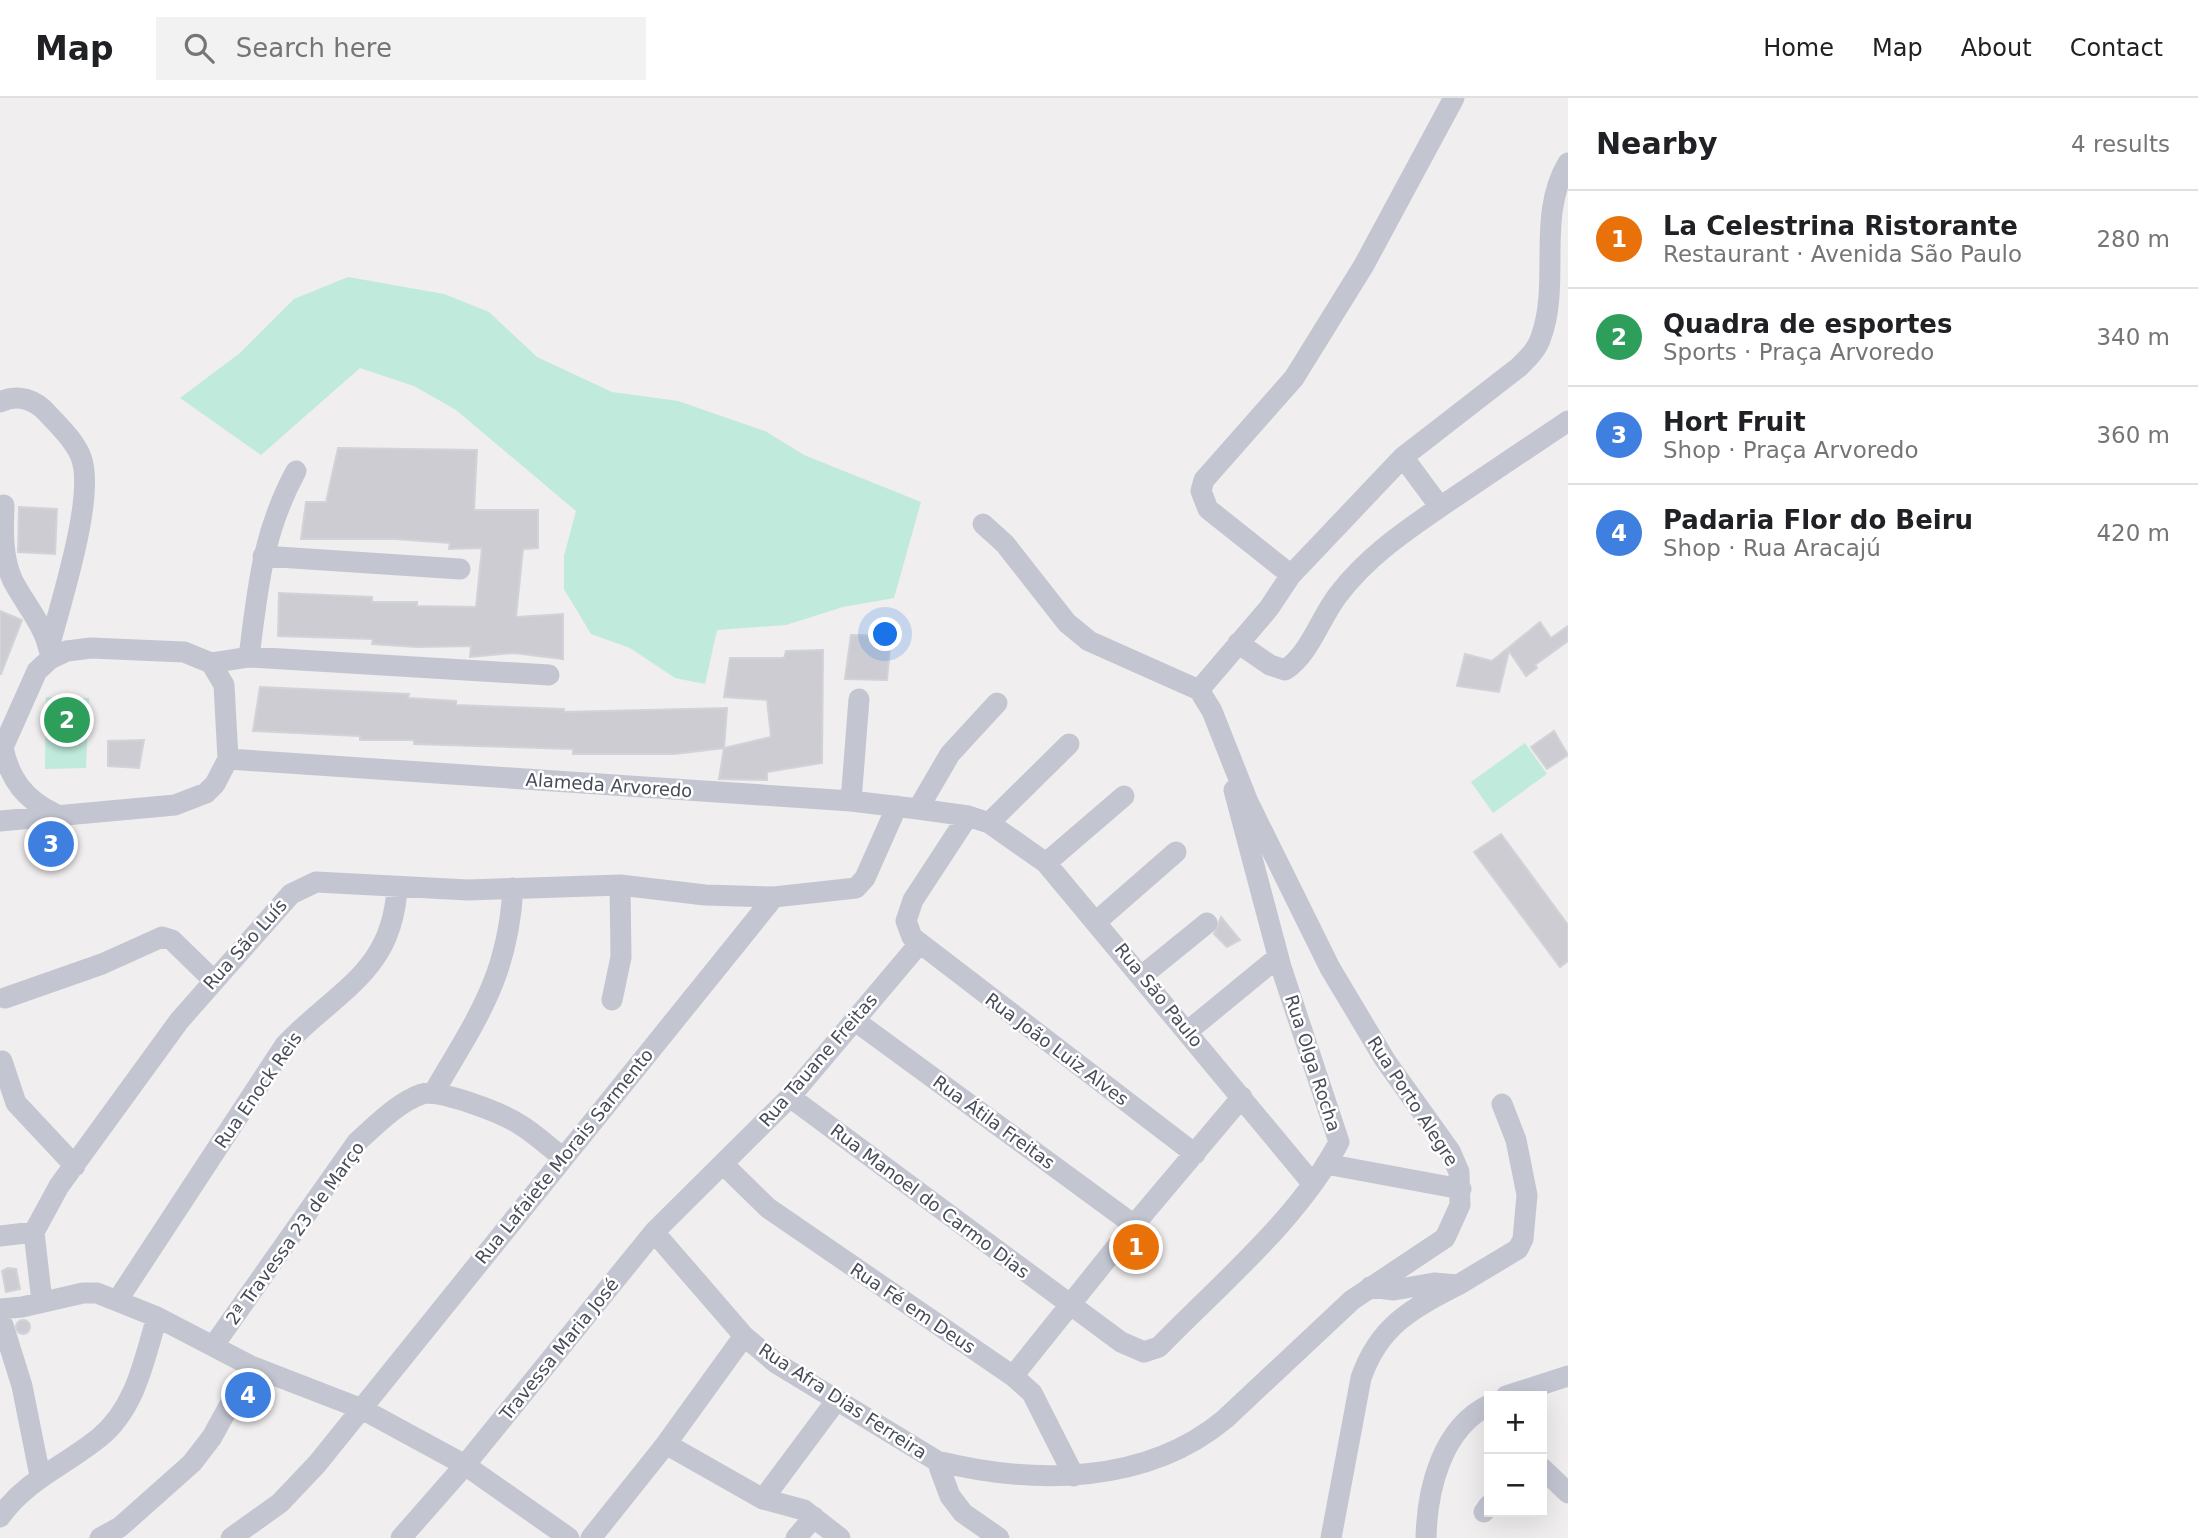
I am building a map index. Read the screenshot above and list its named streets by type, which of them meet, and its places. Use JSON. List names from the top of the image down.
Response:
{
  "streets": {
    "street": [
      "Alameda Arvoredo",
      "Rua São Luís",
      "Rua São Paulo",
      "Rua João Luiz Alves",
      "Rua Tauane Freitas",
      "Rua Olga Rocha",
      "Rua Enock Reis",
      "Rua Porto Alegre",
      "Rua Átila Freitas",
      "Rua Lafaiete Morais Sarmento",
      "Rua Manoel do Carmo Dias",
      "2ª Travessa 23 de Março",
      "Rua Fé em Deus",
      "Travessa Maria José",
      "Rua Afra Dias Ferreira"
    ]
  },
  "crossings": [
    ["Alameda Arvoredo", "Rua São Paulo"],
    ["Rua São Luís", "Rua Enock Reis"],
    ["Rua São Luís", "Rua Lafaiete Morais Sarmento"],
    ["Rua São Paulo", "Rua Olga Rocha"],
    ["Rua João Luiz Alves", "Rua Tauane Freitas"],
    ["Rua Tauane Freitas", "Rua Átila Freitas"],
    ["Rua Tauane Freitas", "Rua Manoel do Carmo Dias"],
    ["Rua Tauane Freitas", "Rua Fé em Deus"],
    ["Rua Tauane Freitas", "Travessa Maria José"],
    ["Rua Tauane Freitas", "Rua Afra Dias Ferreira"],
    ["Rua Olga Rocha", "Rua Porto Alegre"],
    ["Rua Olga Rocha", "Rua Manoel do Carmo Dias"],
    ["Rua Porto Alegre", "Rua Fé em Deus"],
    ["Rua Porto Alegre", "Rua Afra Dias Ferreira"],
    ["Travessa Maria José", "Rua Afra Dias Ferreira"]
  ],
  "page": {
    "header": "Map",
    "search": "Search here",
    "nav": [
      "Home",
      "Map",
      "About",
      "Contact"
    ],
    "heading": ["Nearby", "4 results"],
    "list": [
      {
        "mark": "1",
        "name": "La Celestrina Ristorante",
        "note": "Restaurant · Avenida São Paulo",
        "value": "280 m"
      },
      {
        "mark": "2",
        "name": "Quadra de esportes",
        "note": "Sports · Praça Arvoredo",
        "value": "340 m"
      },
      {
        "mark": "3",
        "name": "Hort Fruit",
        "note": "Shop · Praça Arvoredo",
        "value": "360 m"
      },
      {
        "mark": "4",
        "name": "Padaria Flor do Beiru",
        "note": "Shop · Rua Aracajú",
        "value": "420 m"
      }
    ],
    "pins": [
      "2",
      "3",
      "1",
      "4"
    ],
    "map_buttons": ["+", "−"]
  }
}
